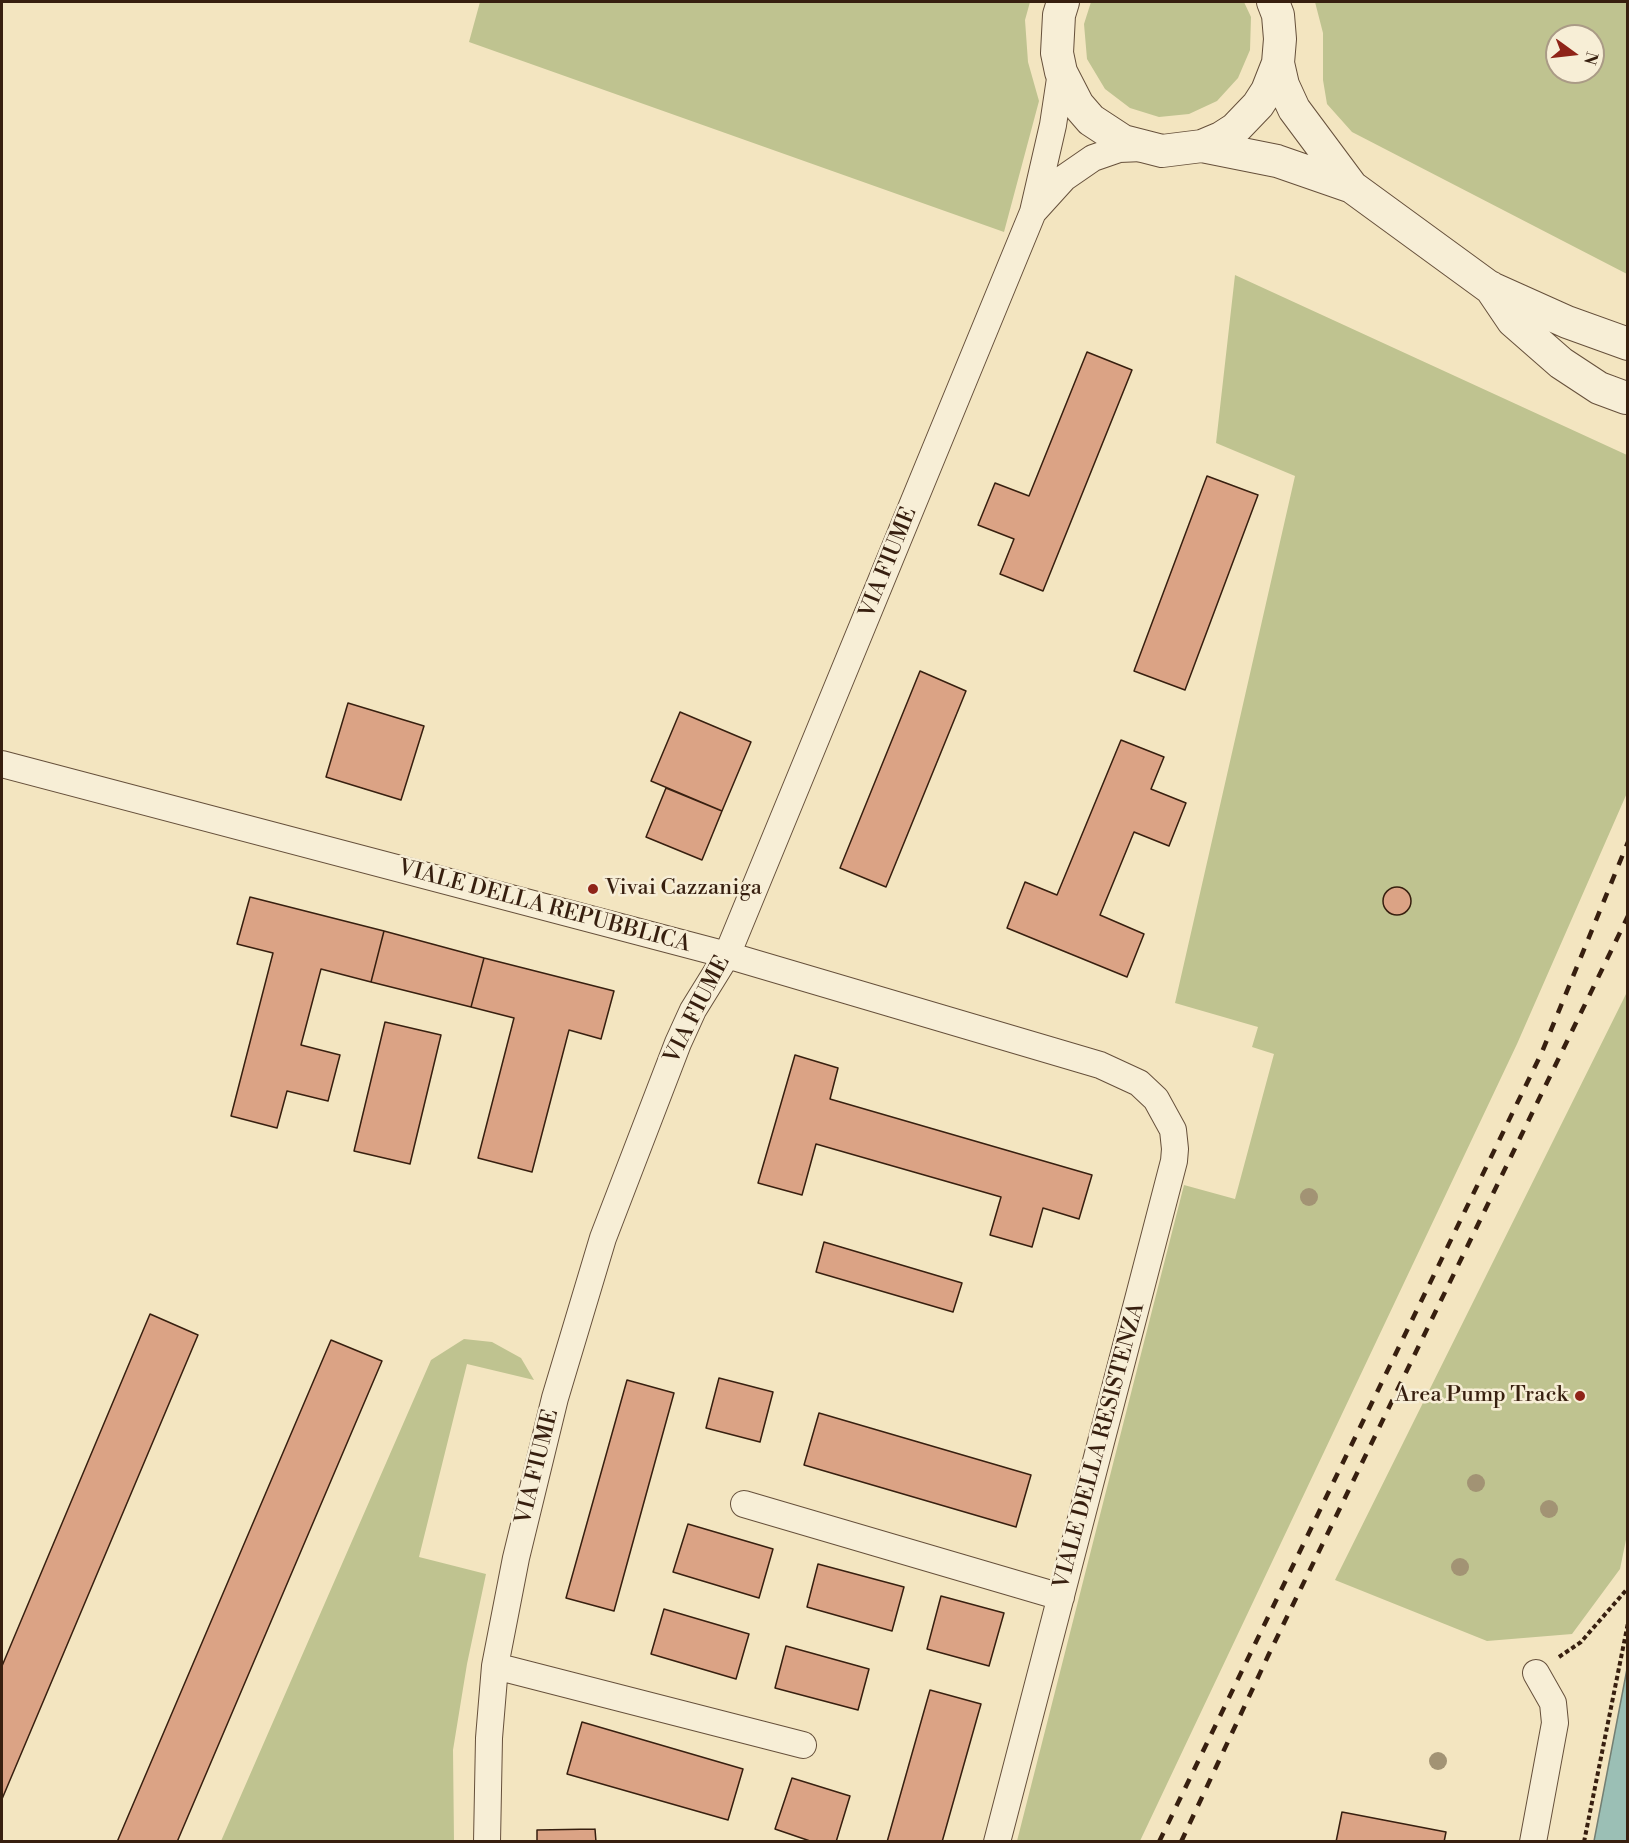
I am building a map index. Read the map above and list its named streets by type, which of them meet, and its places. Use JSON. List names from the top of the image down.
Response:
{
  "streets": {
    "street": ["VIA FIUME", "VIALE DELLA REPUBBLICA", "VIALE DELLA RESISTENZA"]
  },
  "crossings": [
    ["VIA FIUME", "VIALE DELLA REPUBBLICA"],
    ["VIALE DELLA REPUBBLICA", "VIALE DELLA RESISTENZA"]
  ],
  "places": ["Vivai Cazzaniga", "Area Pump Track"],
  "north": "right"
}
